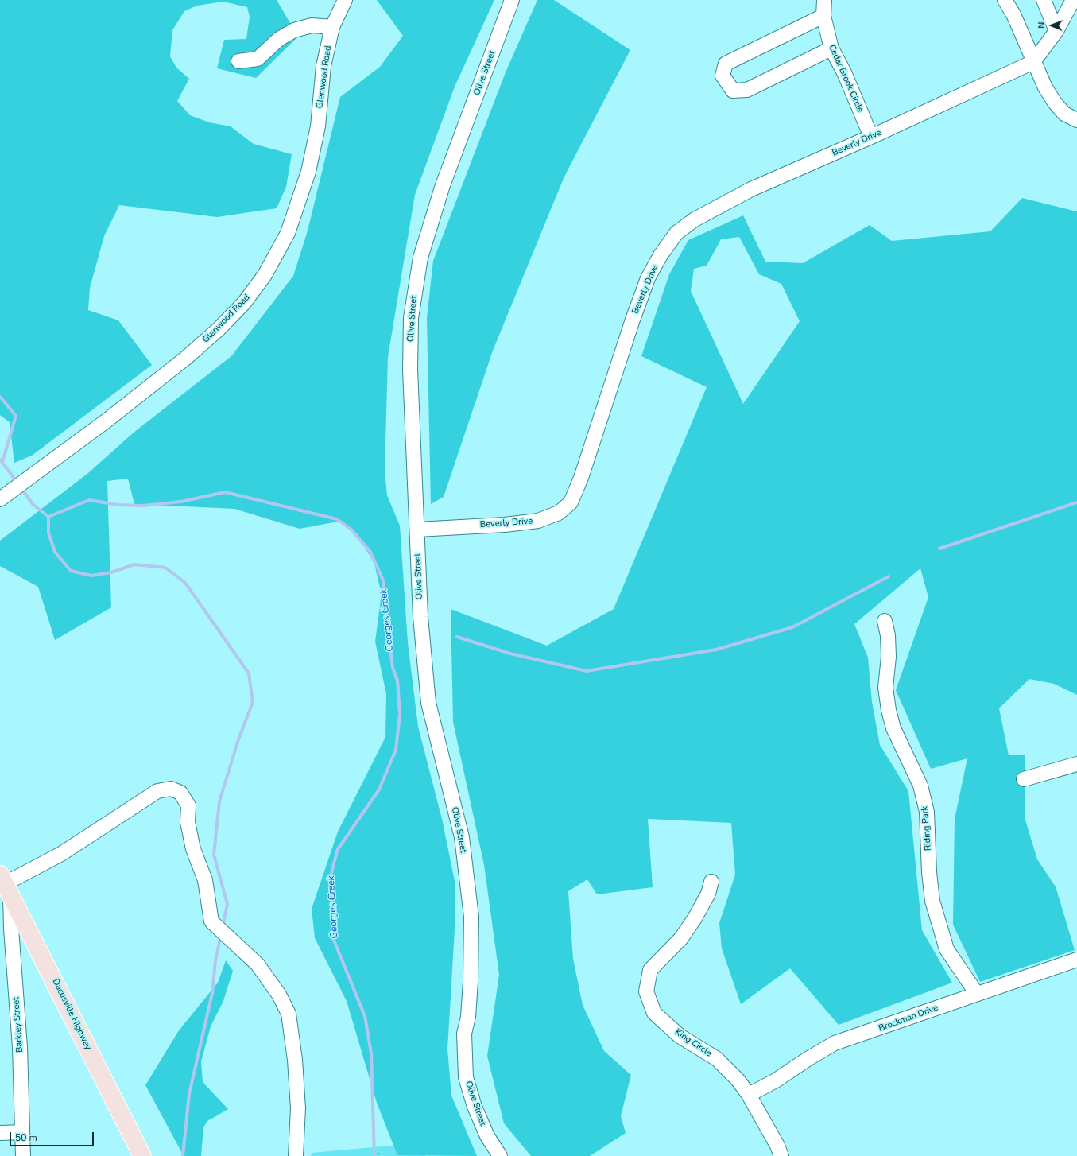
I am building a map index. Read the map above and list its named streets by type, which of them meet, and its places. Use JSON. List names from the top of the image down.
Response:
{
  "streets": {
    "main road": ["Dacusville Highway"],
    "street": [
      "Olive Street",
      "Glenwood Road",
      "Cedar Brook Circle",
      "Beverly Drive",
      "Riding Park",
      "Brockman Drive",
      "Barkley Street",
      "King Circle"
    ]
  },
  "crossings": [
    ["Olive Street", "Beverly Drive"],
    ["Cedar Brook Circle", "Beverly Drive"],
    ["Riding Park", "Brockman Drive"],
    ["Dacusville Highway", "Barkley Street"],
    ["Brockman Drive", "King Circle"]
  ],
  "water": ["Georges Creek"],
  "scale_bar": "50 m",
  "north": "left"
}
